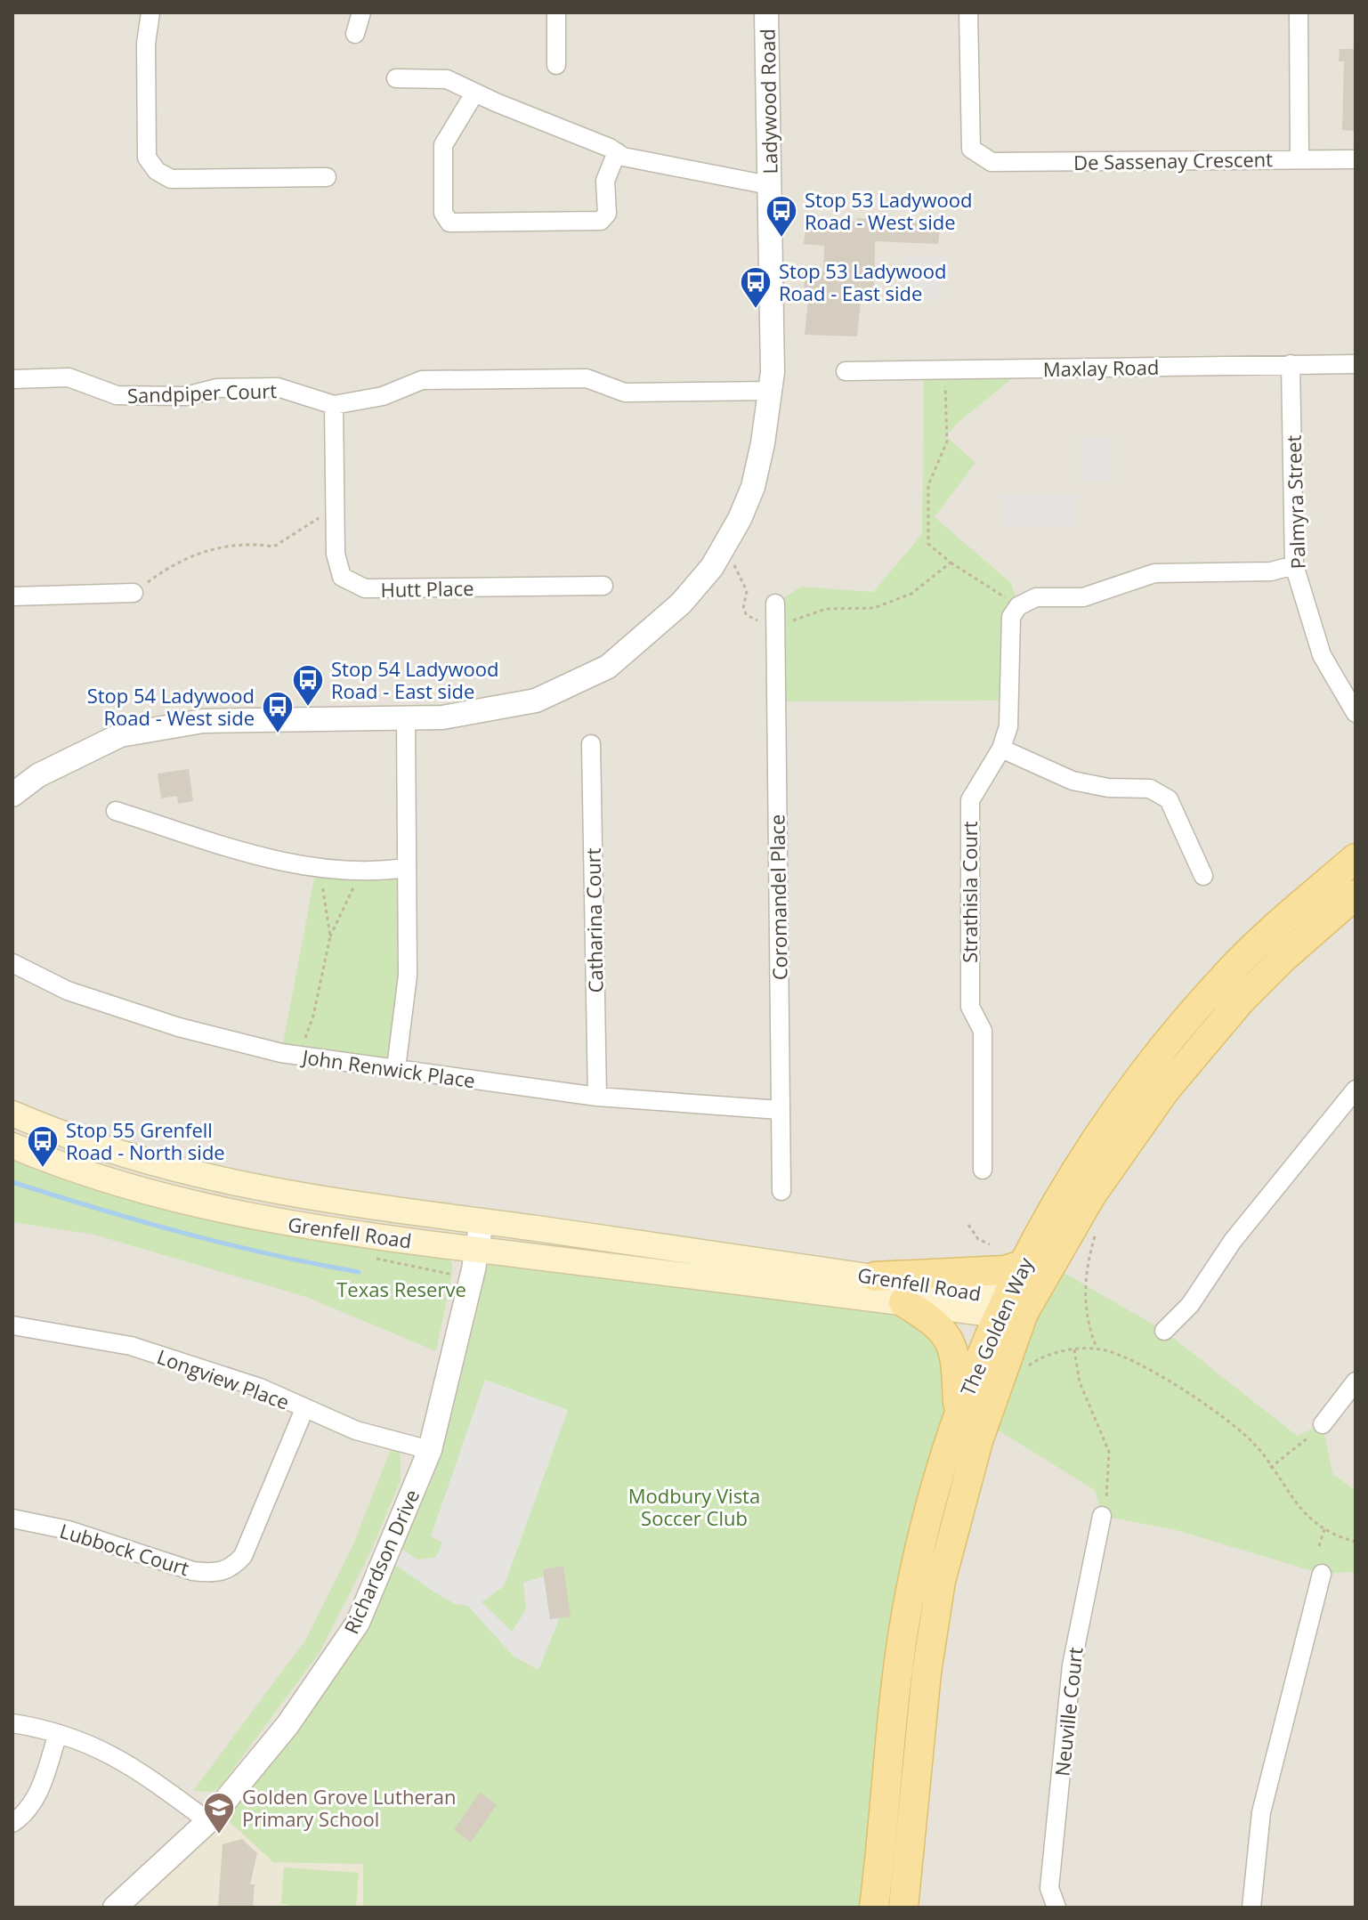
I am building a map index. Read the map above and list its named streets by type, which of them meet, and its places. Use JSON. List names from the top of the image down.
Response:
{
  "streets": {
    "main road": ["Grenfell Road", "The Golden Way"],
    "street": [
      "Ladywood Road",
      "De Sassenay Crescent",
      "Maxlay Road",
      "Sandpiper Court",
      "Palmyra Street",
      "Hutt Place",
      "Strathisla Court",
      "Coromandel Place",
      "Catharina Court",
      "John Renwick Place",
      "Longview Place",
      "Lubbock Court",
      "Richardson Drive",
      "Neuville Court"
    ]
  },
  "crossings": [
    ["Ladywood Road", "Sandpiper Court"],
    ["Maxlay Road", "Palmyra Street"],
    ["Sandpiper Court", "Hutt Place"],
    ["Coromandel Place", "John Renwick Place"],
    ["Catharina Court", "John Renwick Place"],
    ["Grenfell Road", "The Golden Way"],
    ["Grenfell Road", "Richardson Drive"],
    ["Longview Place", "Lubbock Court"],
    ["Longview Place", "Richardson Drive"]
  ],
  "parks": ["Texas Reserve", "Modbury Vista Soccer Club"],
  "places": {
    "bus stop": [
      "Stop 53 Ladywood Road - West side",
      "Stop 53 Ladywood Road - East side",
      "Stop 54 Ladywood Road - East side",
      "Stop 54 Ladywood Road - West side",
      "Stop 55 Grenfell Road - North side"
    ],
    "school or university": ["Golden Grove Lutheran Primary School"]
  }
}
